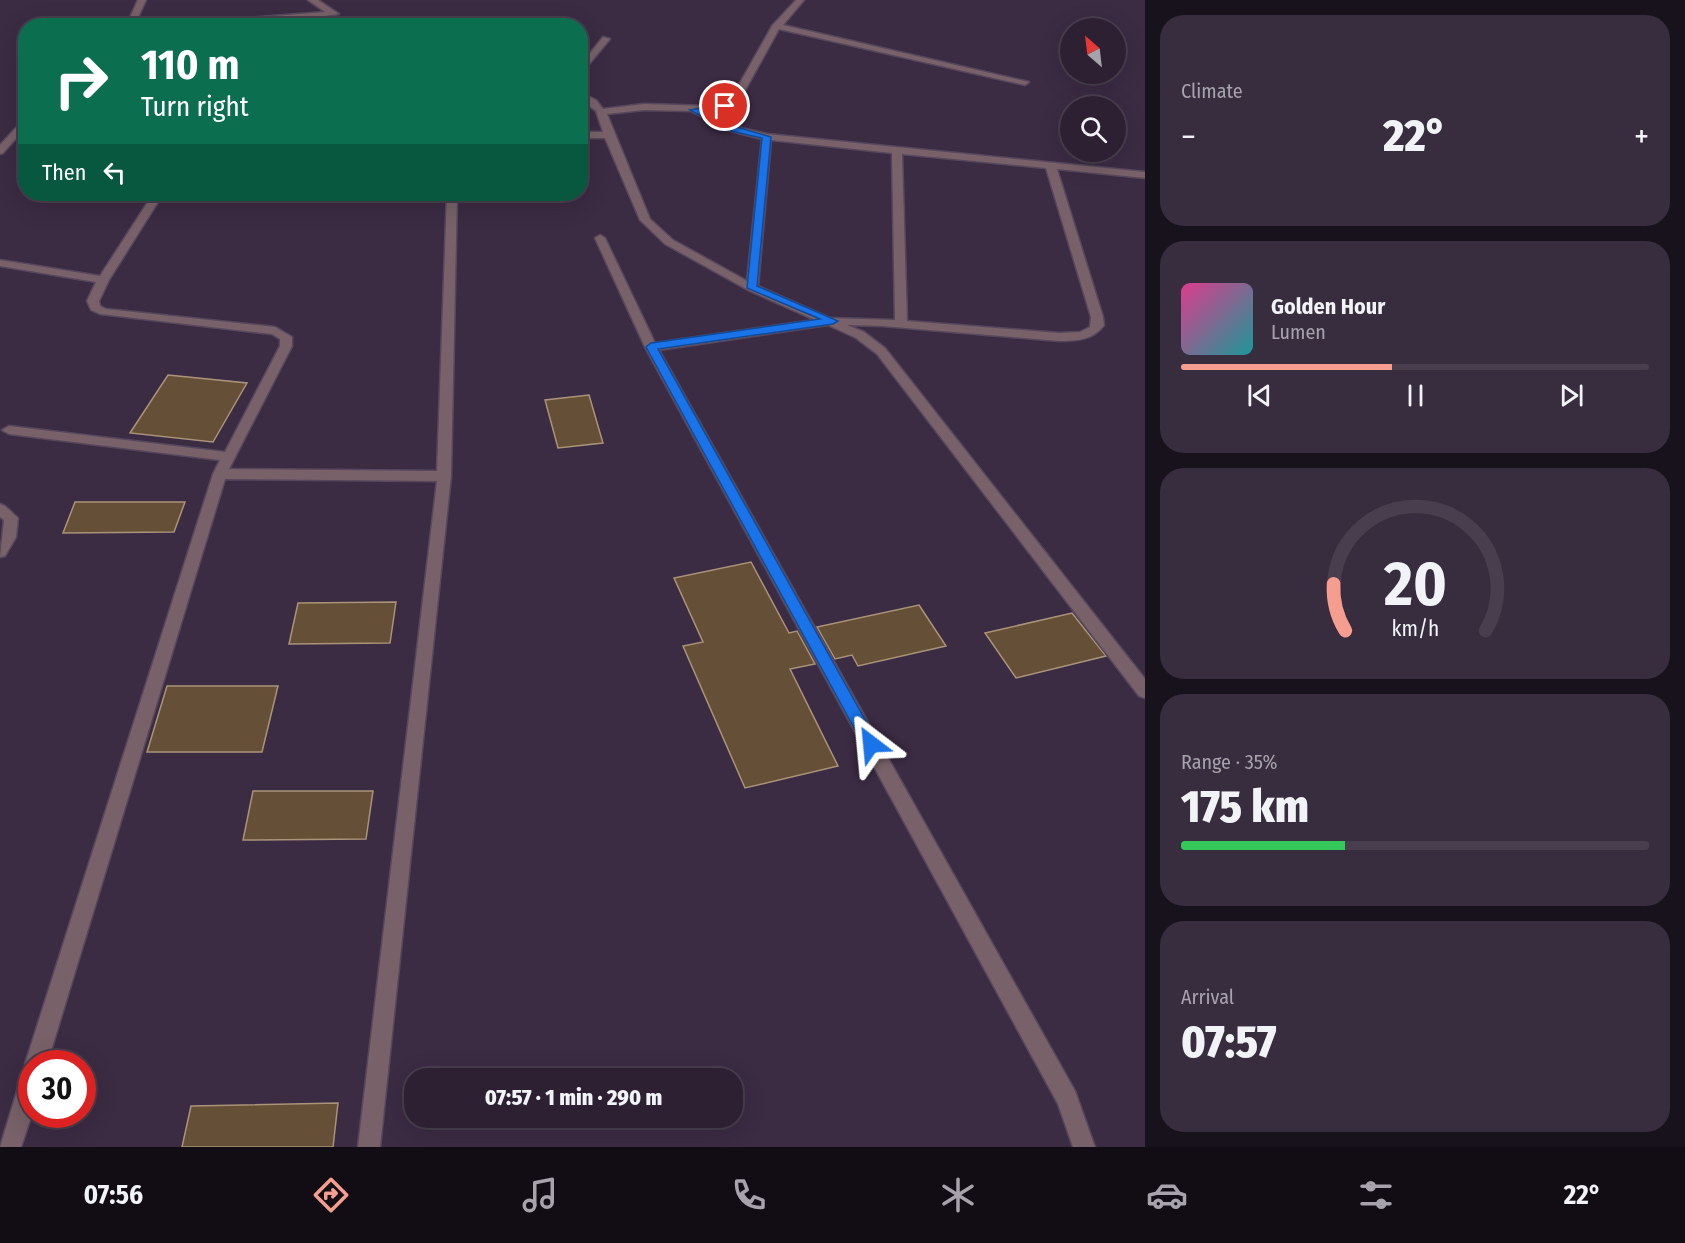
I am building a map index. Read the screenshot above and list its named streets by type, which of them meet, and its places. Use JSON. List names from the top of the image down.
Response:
{
  "north": "top left",
  "page": {
    "tile": [
      "Climate",
      ["Range · 35%", "175 km"],
      ["Arrival", "07:57"]
    ],
    "turn": ["110 m", "Turn right"],
    "heat": ["−", "22°", "+"],
    "then": "Then",
    "song": ["Golden Hour", "Lumen"],
    "limit": "30",
    "trip": "07:57 · 1 min · 290 m",
    "tabs": ["07:56", "22°"],
    "gauge": ["20", "km/h"]
  }
}
